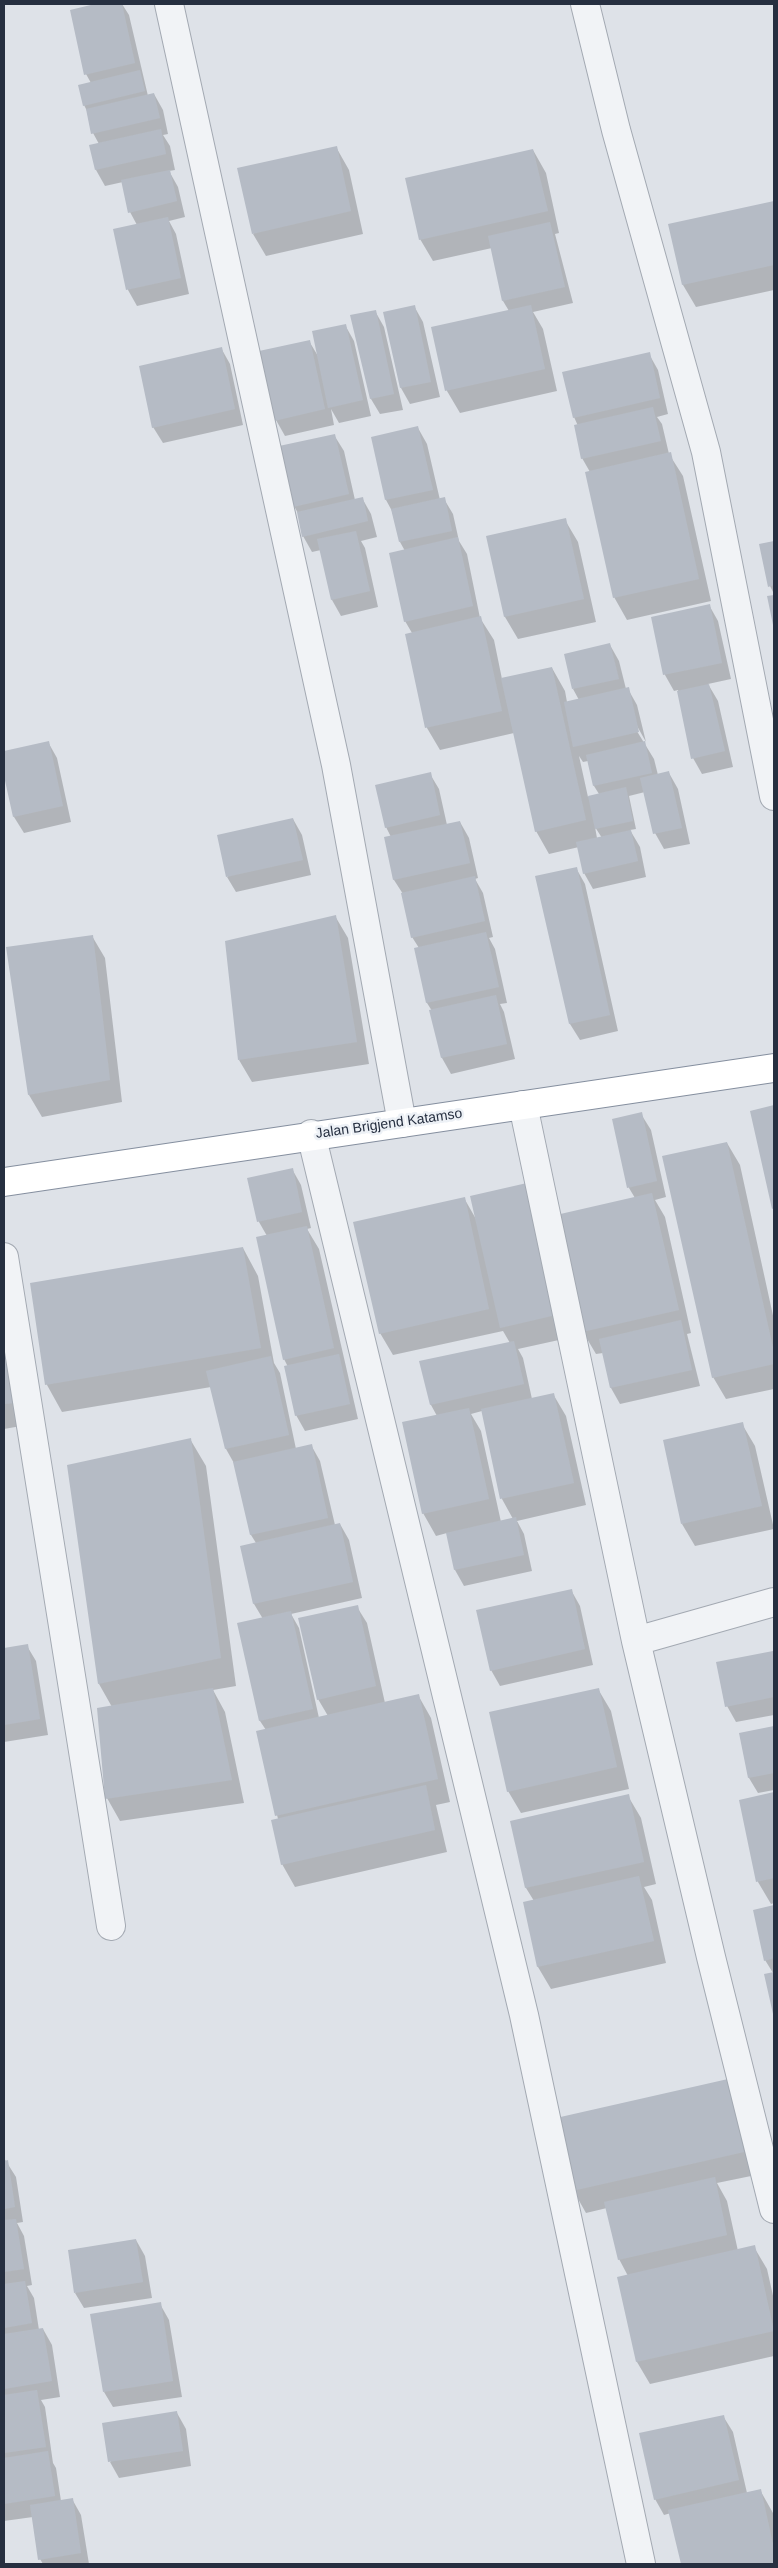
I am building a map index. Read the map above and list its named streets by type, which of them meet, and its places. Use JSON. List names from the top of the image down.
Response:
{
  "streets": {
    "highway": ["Jalan Brigjend Katamso"]
  }
}
